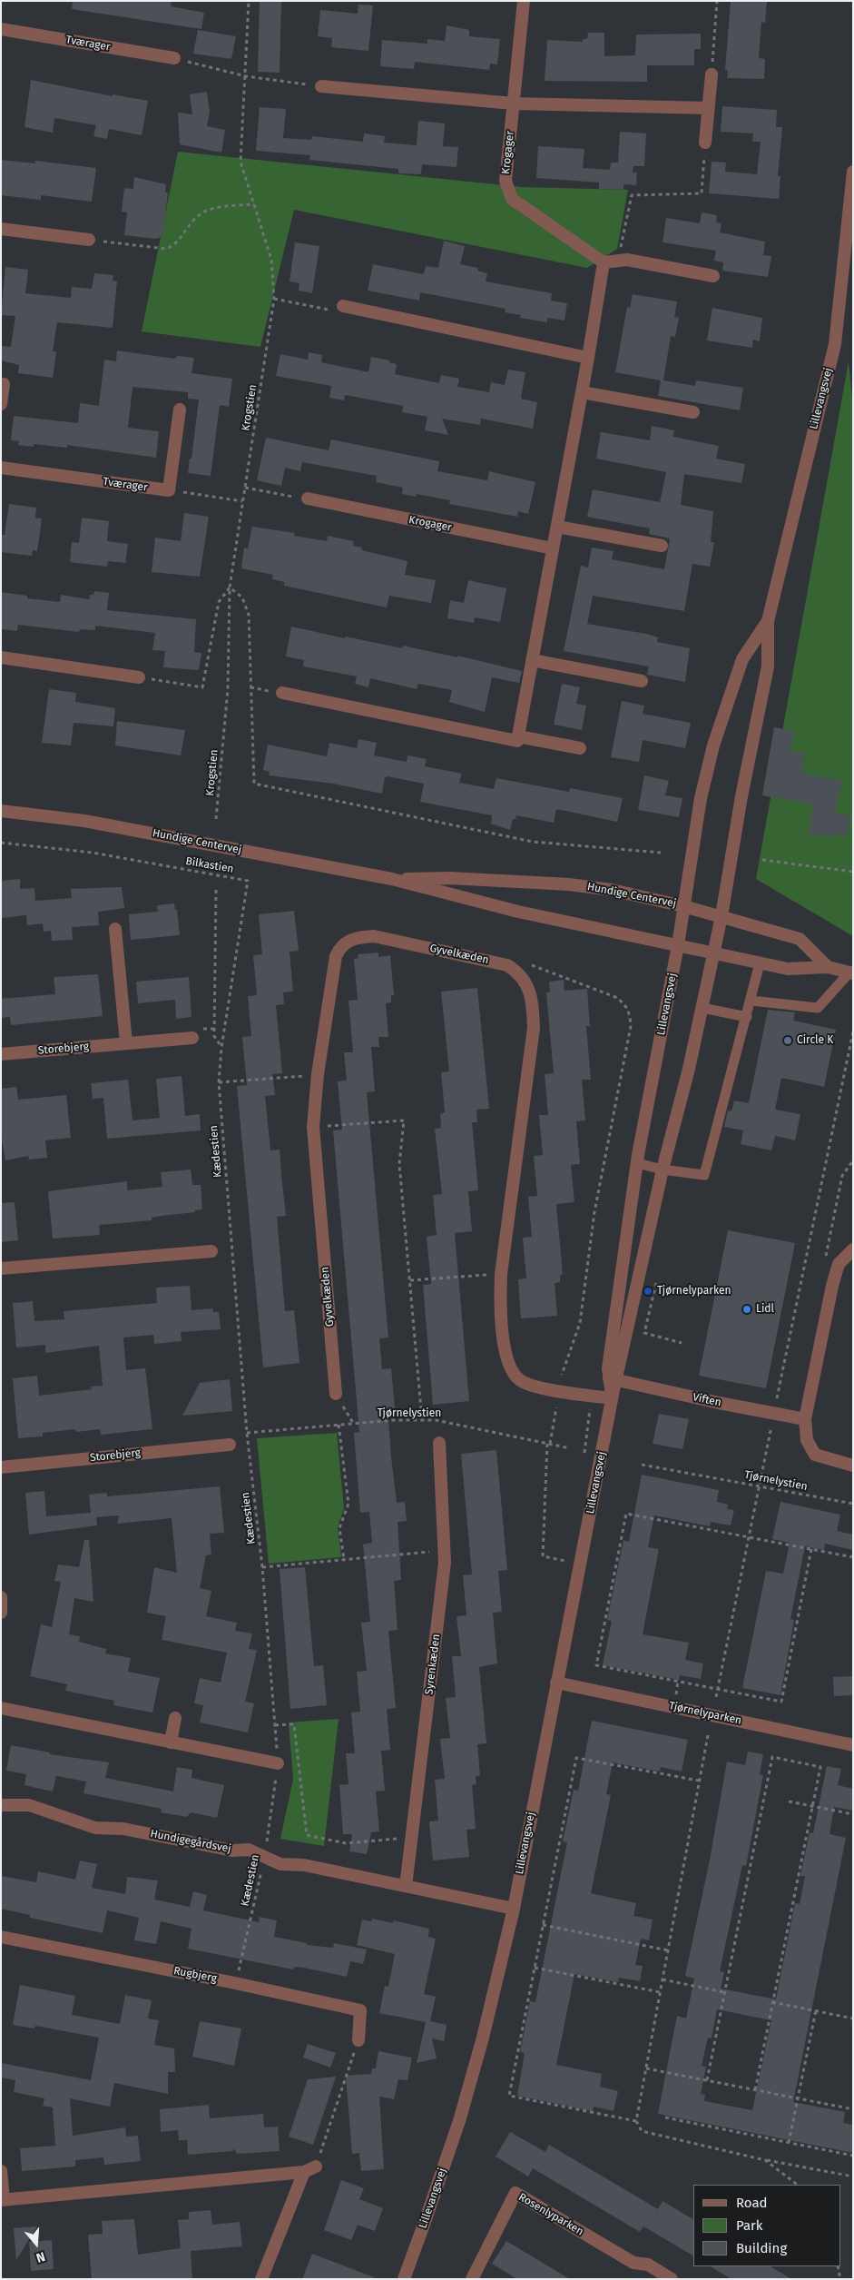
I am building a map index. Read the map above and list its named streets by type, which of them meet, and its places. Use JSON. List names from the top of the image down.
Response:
{
  "streets": {
    "street": [
      "Tværager",
      "Krogager",
      "Lillevangsvej",
      "Hundige Centervej",
      "Gyvelkæden",
      "Storebjerg",
      "Viften",
      "Syrenkæden",
      "Tjørnelyparken",
      "Hundigegårdsvej",
      "Rugbjerg",
      "Rosenlyparken"
    ],
    "path": [
      "Krogstien",
      "Bilkastien",
      "Kædestien",
      "Tjørnelystien"
    ]
  },
  "crossings": [
    ["Lillevangsvej", "Hundige Centervej"],
    ["Lillevangsvej", "Viften"],
    ["Lillevangsvej", "Tjørnelyparken"],
    ["Lillevangsvej", "Hundigegårdsvej"],
    ["Bilkastien", "Kædestien"],
    ["Kædestien", "Tjørnelystien"],
    ["Kædestien", "Hundigegårdsvej"],
    ["Kædestien", "Rugbjerg"],
    ["Syrenkæden", "Hundigegårdsvej"]
  ],
  "places": ["Circle K", "Tjørnelyparken", "Lidl"],
  "legend": ["Road", "Park", "Building"],
  "north": "bottom"
}
